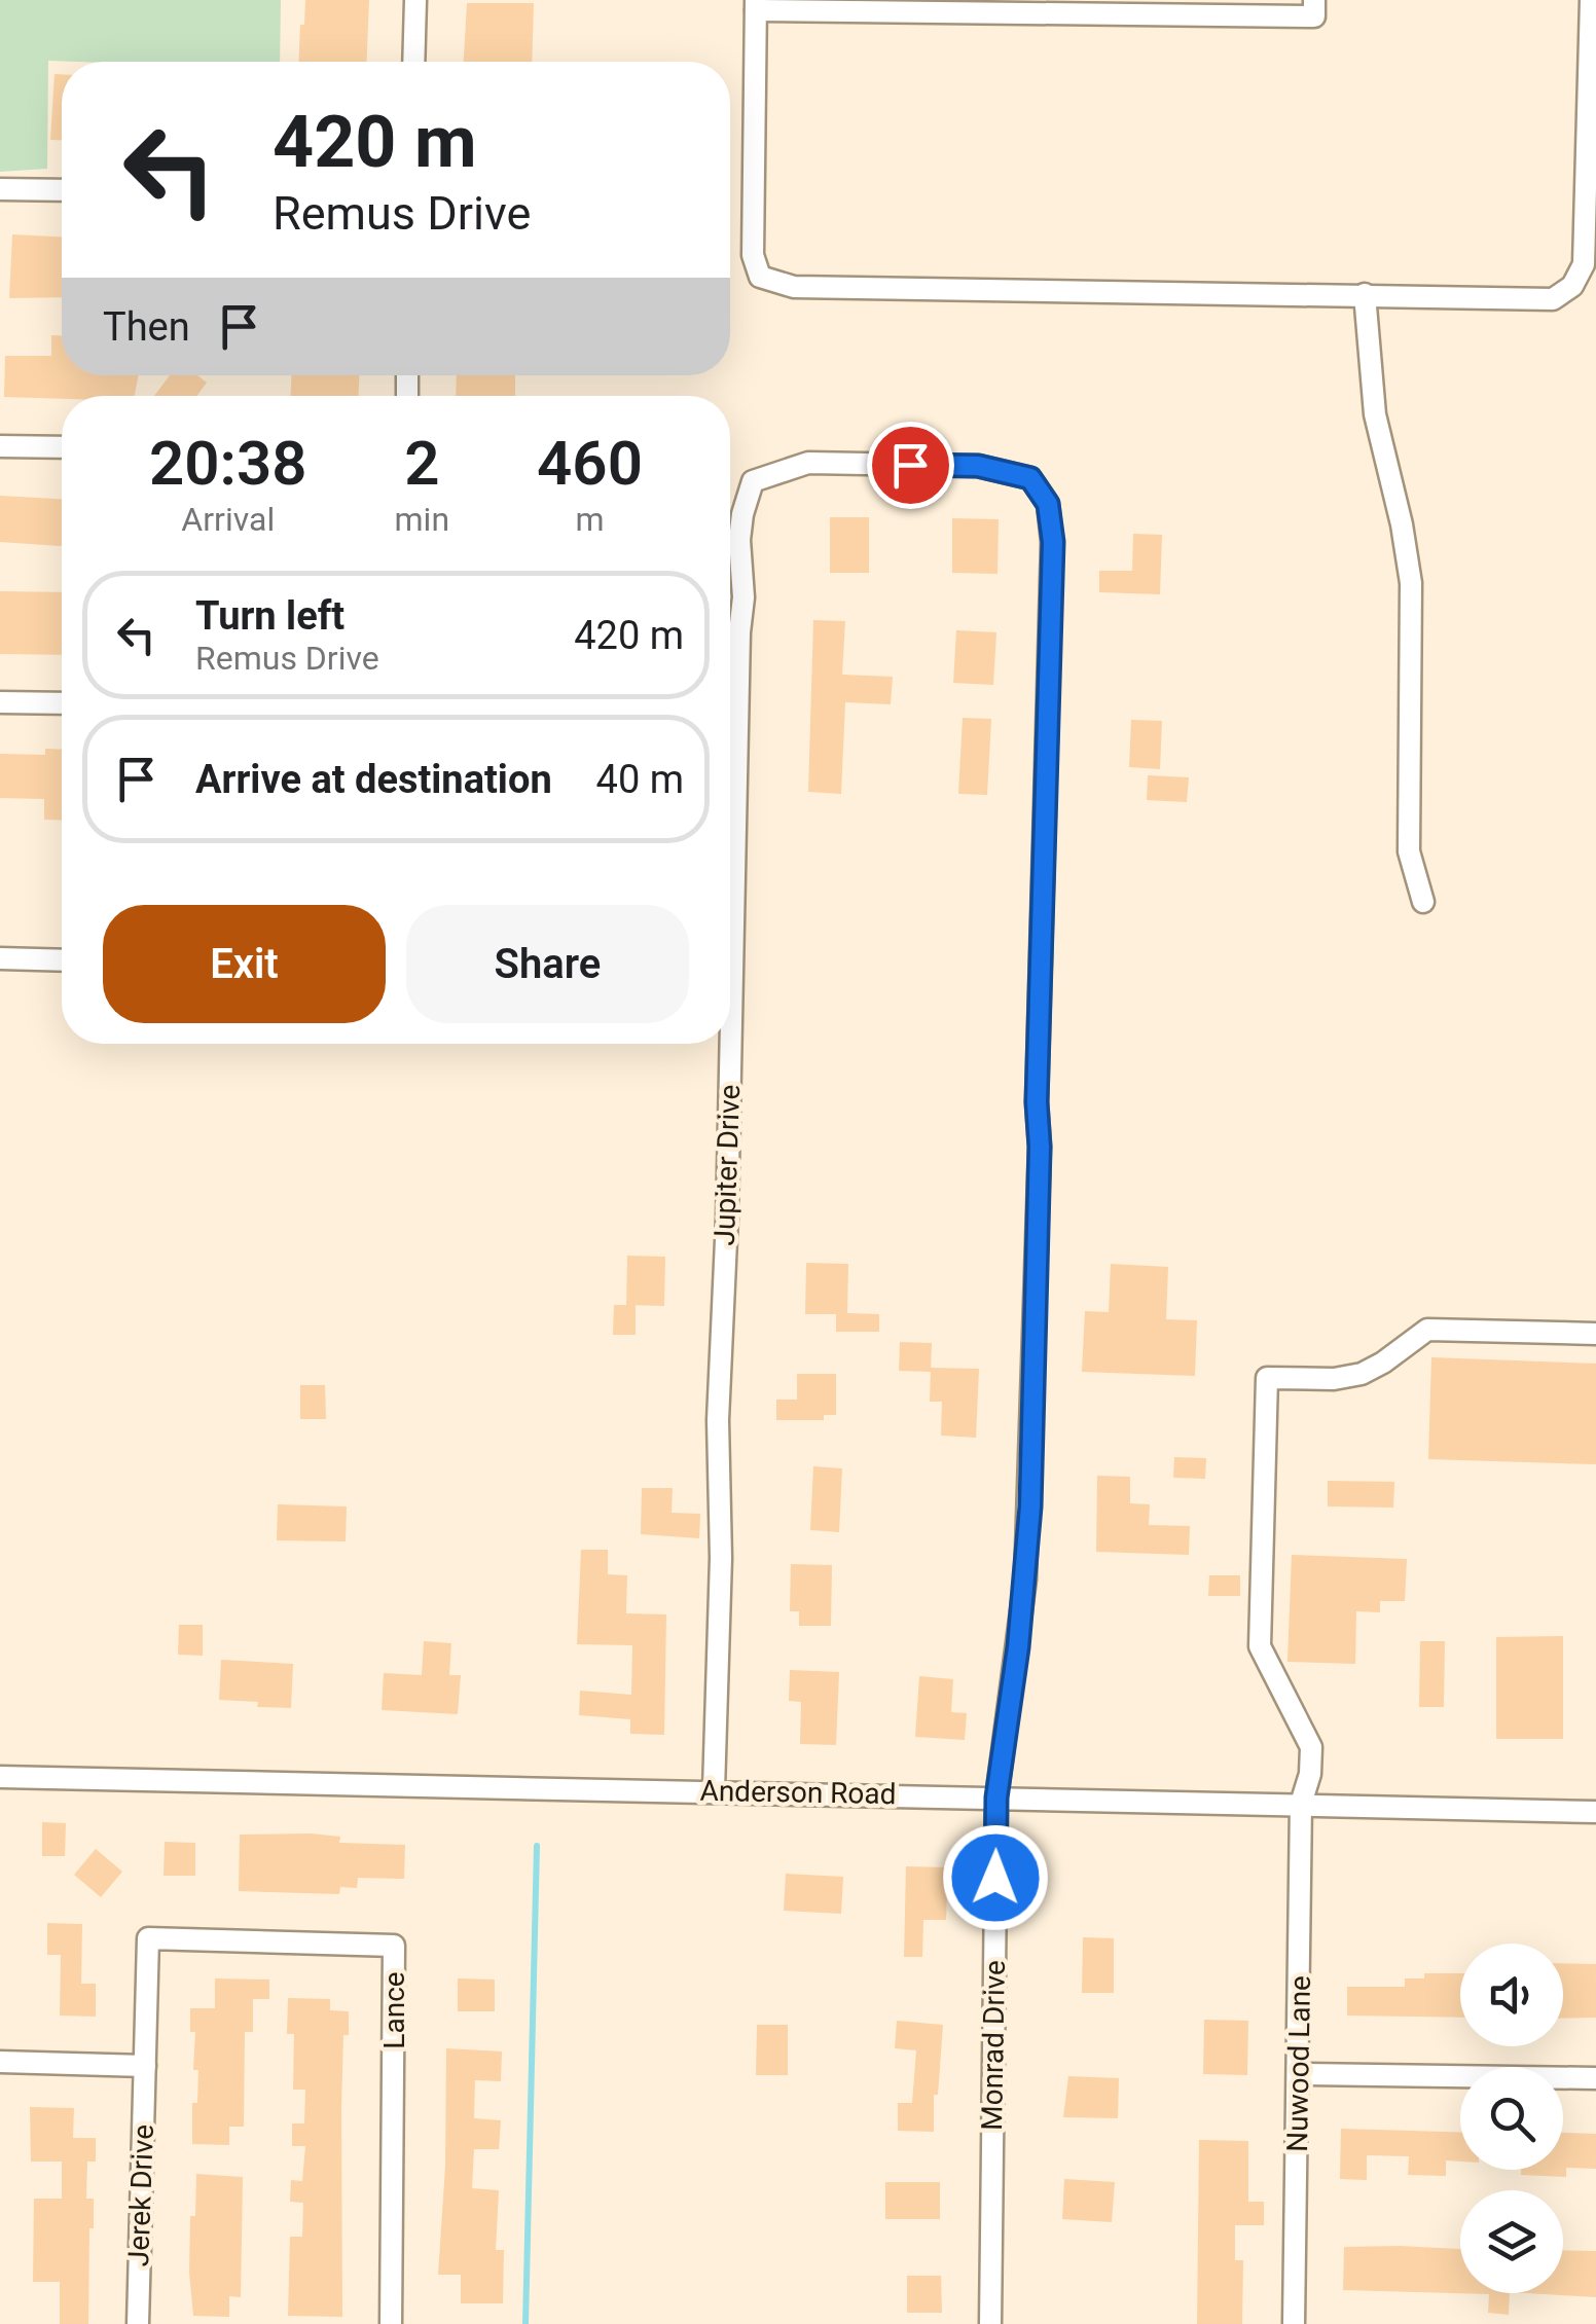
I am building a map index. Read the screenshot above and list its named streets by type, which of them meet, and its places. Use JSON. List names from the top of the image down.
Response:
{
  "streets": {
    "street": [
      "Jupiter Drive",
      "Anderson Road",
      "Lance",
      "Monrad Drive",
      "Nuwood Lane",
      "Jerek Drive"
    ]
  },
  "crossings": [
    ["Jupiter Drive", "Anderson Road"],
    ["Jupiter Drive", "Monrad Drive"],
    ["Anderson Road", "Monrad Drive"],
    ["Anderson Road", "Nuwood Lane"],
    ["Lance", "Jerek Drive"]
  ],
  "page": {
    "turn": ["420 m", "Remus Drive"],
    "then": "Then",
    "eta": [
      "20:38",
      "Arrival",
      "2",
      "min",
      "460",
      "m"
    ],
    "list": [
      {
        "name": "Turn left",
        "note": "Remus Drive",
        "value": "420 m"
      },
      {
        "name": "Arrive at destination",
        "value": "40 m"
      }
    ],
    "buttons": ["Exit", "Share"]
  }
}
